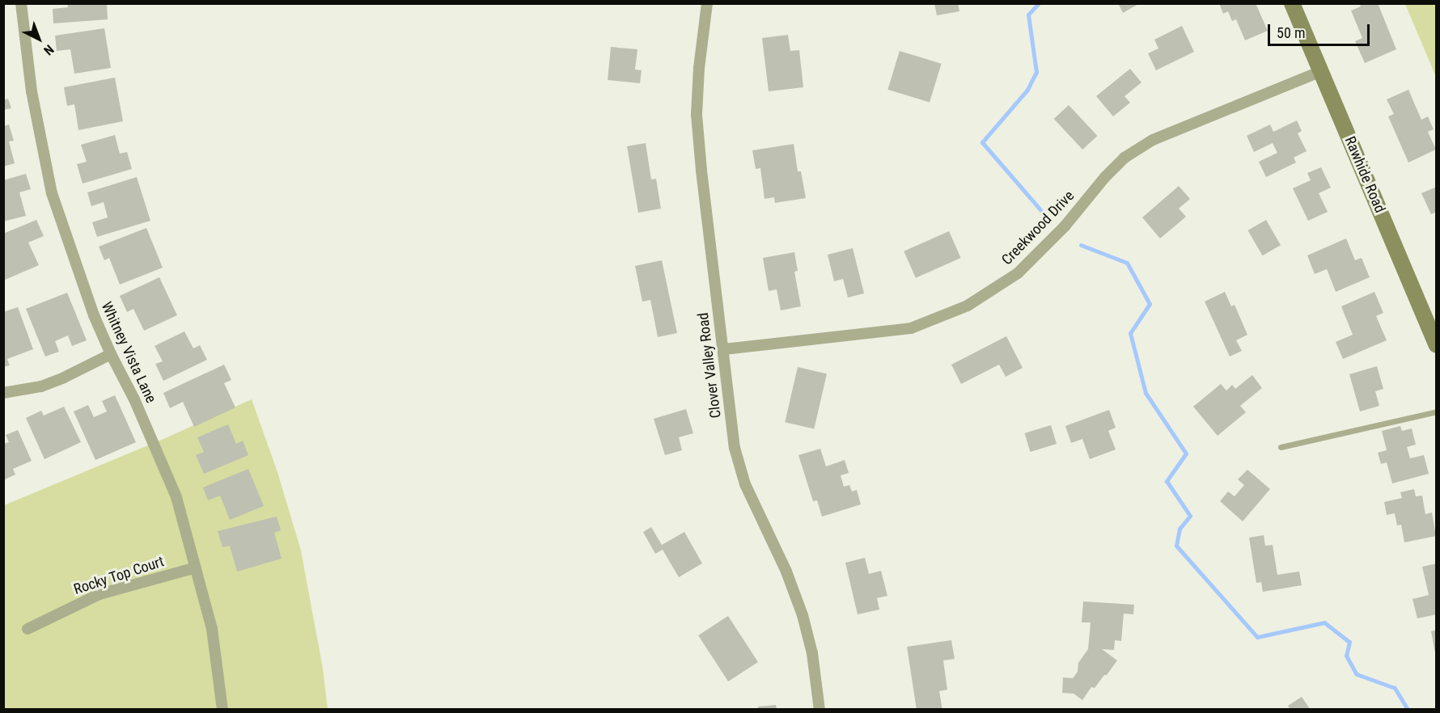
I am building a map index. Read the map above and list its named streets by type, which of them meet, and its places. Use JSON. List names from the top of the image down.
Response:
{
  "streets": {
    "street": [
      "Rawhide Road",
      "Creekwood Drive",
      "Whitney Vista Lane",
      "Clover Valley Road",
      "Rocky Top Court"
    ]
  },
  "crossings": [
    ["Rawhide Road", "Creekwood Drive"],
    ["Creekwood Drive", "Clover Valley Road"],
    ["Whitney Vista Lane", "Rocky Top Court"]
  ],
  "scale_bar": "50 m",
  "north": "bottom right"
}
